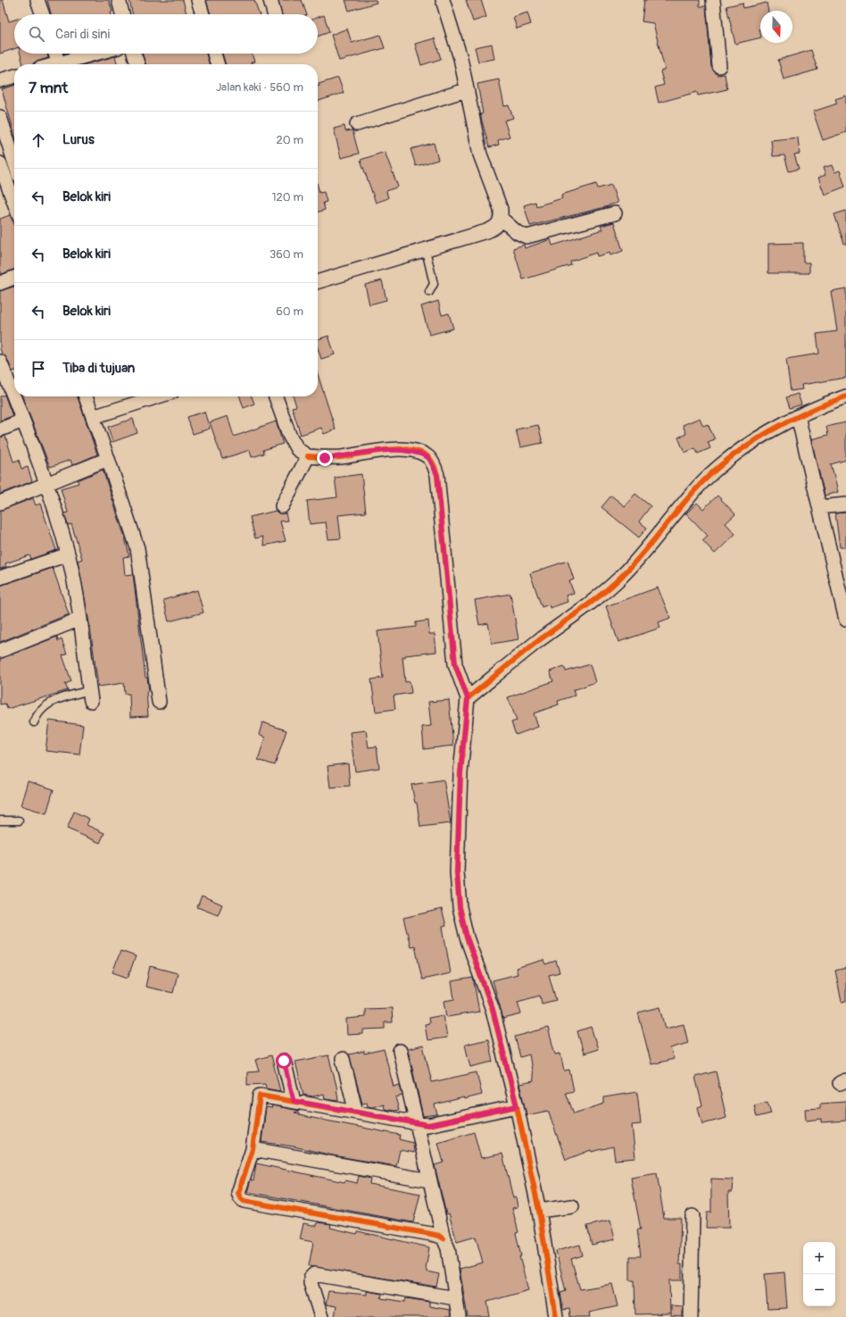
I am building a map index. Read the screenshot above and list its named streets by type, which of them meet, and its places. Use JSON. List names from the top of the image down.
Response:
{
  "north": "bottom",
  "page": {
    "search": "Cari di sini",
    "heading": ["7 mnt", "Jalan kaki · 560 m"],
    "list": [
      ["Lurus", "20 m"],
      ["Belok kiri", "120 m"],
      ["Belok kiri", "360 m"],
      ["Belok kiri", "60 m"],
      "Tiba di tujuan"
    ],
    "map_buttons": ["+", "−"]
  }
}
